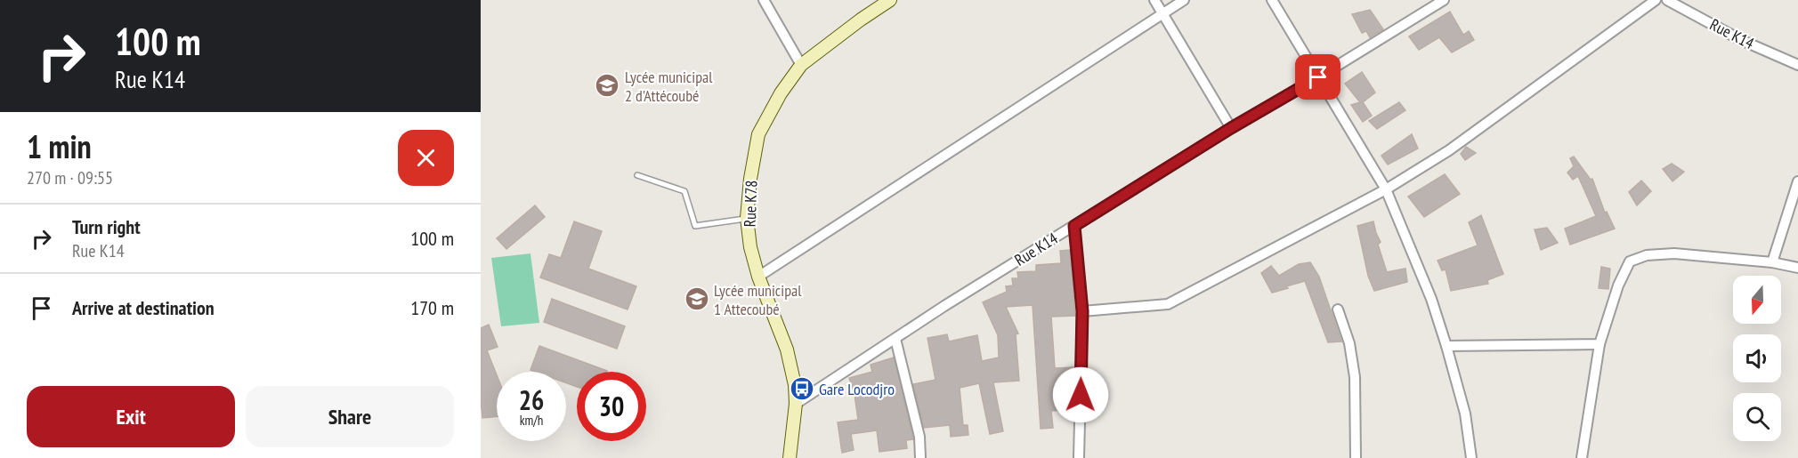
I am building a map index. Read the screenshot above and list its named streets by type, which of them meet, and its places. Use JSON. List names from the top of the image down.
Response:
{
  "streets": {
    "street": ["Rue K14", "Rue K78"]
  },
  "crossings": [
    ["Rue K14", "Rue K78"]
  ],
  "places": {
    "school or university": ["Lycée municipal 2 d'Attécoubé", "Lycée municipal 1 Attecoubé"],
    "bus stop": ["Gare Locodjro"]
  },
  "north": "bottom",
  "page": {
    "turn": ["100 m", "Rue K14"],
    "heading": ["1 min", "270 m · 09:55"],
    "list": [
      {
        "name": "Turn right",
        "note": "Rue K14",
        "value": "100 m"
      },
      {
        "name": "Arrive at destination",
        "value": "170 m"
      }
    ],
    "speed": "26 km/h",
    "limit": "30",
    "buttons": ["Exit", "Share"]
  }
}
